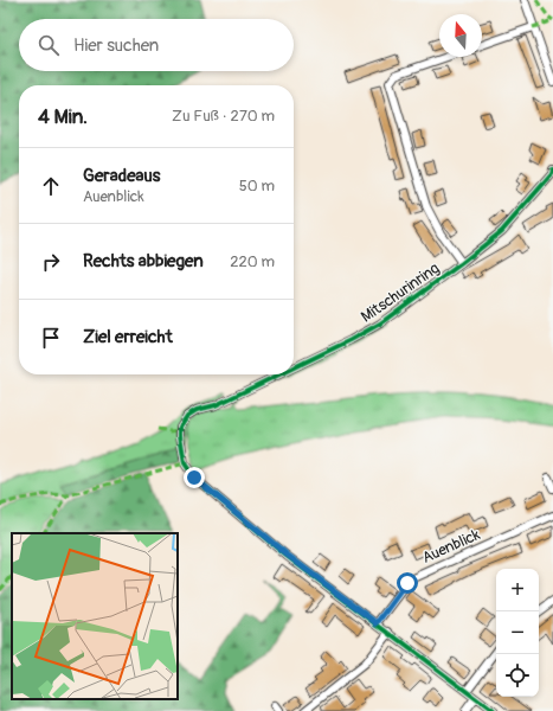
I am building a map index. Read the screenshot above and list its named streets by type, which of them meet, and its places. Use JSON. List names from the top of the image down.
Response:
{
  "streets": {
    "street": ["Mitschurinring", "Auenblick"]
  },
  "crossings": [
    ["Mitschurinring", "Auenblick"]
  ],
  "north": "top",
  "page": {
    "search": "Hier suchen",
    "heading": ["4 Min.", "Zu Fuß · 270 m"],
    "list": [
      ["Geradeaus", "Auenblick", "50 m"],
      ["Rechts abbiegen", "220 m"],
      "Ziel erreicht"
    ],
    "map_buttons": ["+", "−"]
  }
}
